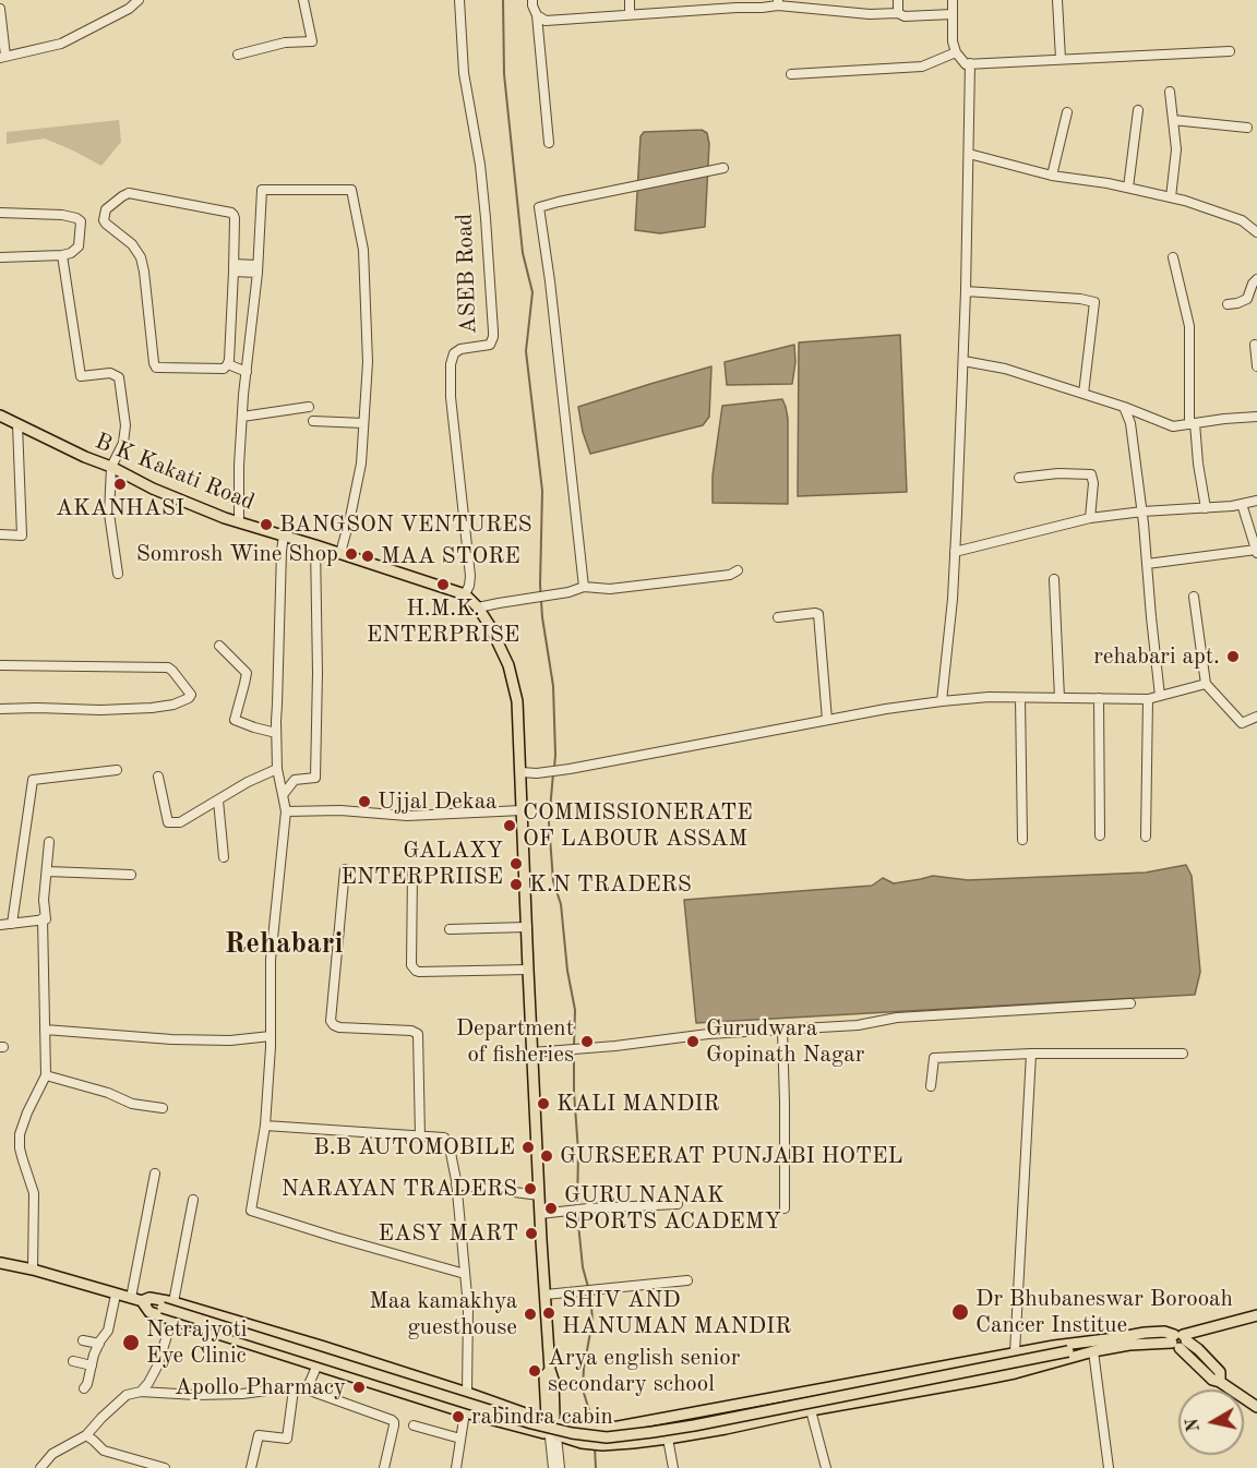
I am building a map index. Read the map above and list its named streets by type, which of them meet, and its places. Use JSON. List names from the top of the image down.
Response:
{
  "streets": {
    "main road": ["B K Kakati Road"],
    "street": ["ASEB Road"]
  },
  "crossings": [
    ["ASEB Road", "B K Kakati Road"]
  ],
  "districts": ["Rehabari"],
  "places": [
    "AKANHASI",
    "BANGSON VENTURES",
    "Somrosh Wine Shop",
    "MAA STORE",
    "H.M.K. ENTERPRISE",
    "rehabari apt.",
    "Ujjal Dekaa",
    "COMMISSIONERATE OF LABOUR ASSAM",
    "GALAXY ENTERPRIISE",
    "K.N TRADERS",
    "Department of fisheries",
    "Gurudwara Gopinath Nagar",
    "KALI MANDIR",
    "B.B AUTOMOBILE",
    "GURSEERAT PUNJABI HOTEL",
    "NARAYAN TRADERS",
    "GURU NANAK SPORTS ACADEMY",
    "EASY MART",
    "Dr Bhubaneswar Borooah Cancer Institue",
    "SHIV AND HANUMAN MANDIR",
    "Maa kamakhya guesthouse",
    "Netrajyoti Eye Clinic",
    "Arya english senior secondary school",
    "Apollo Pharmacy",
    "rabindra cabin"
  ],
  "north": "left"
}
